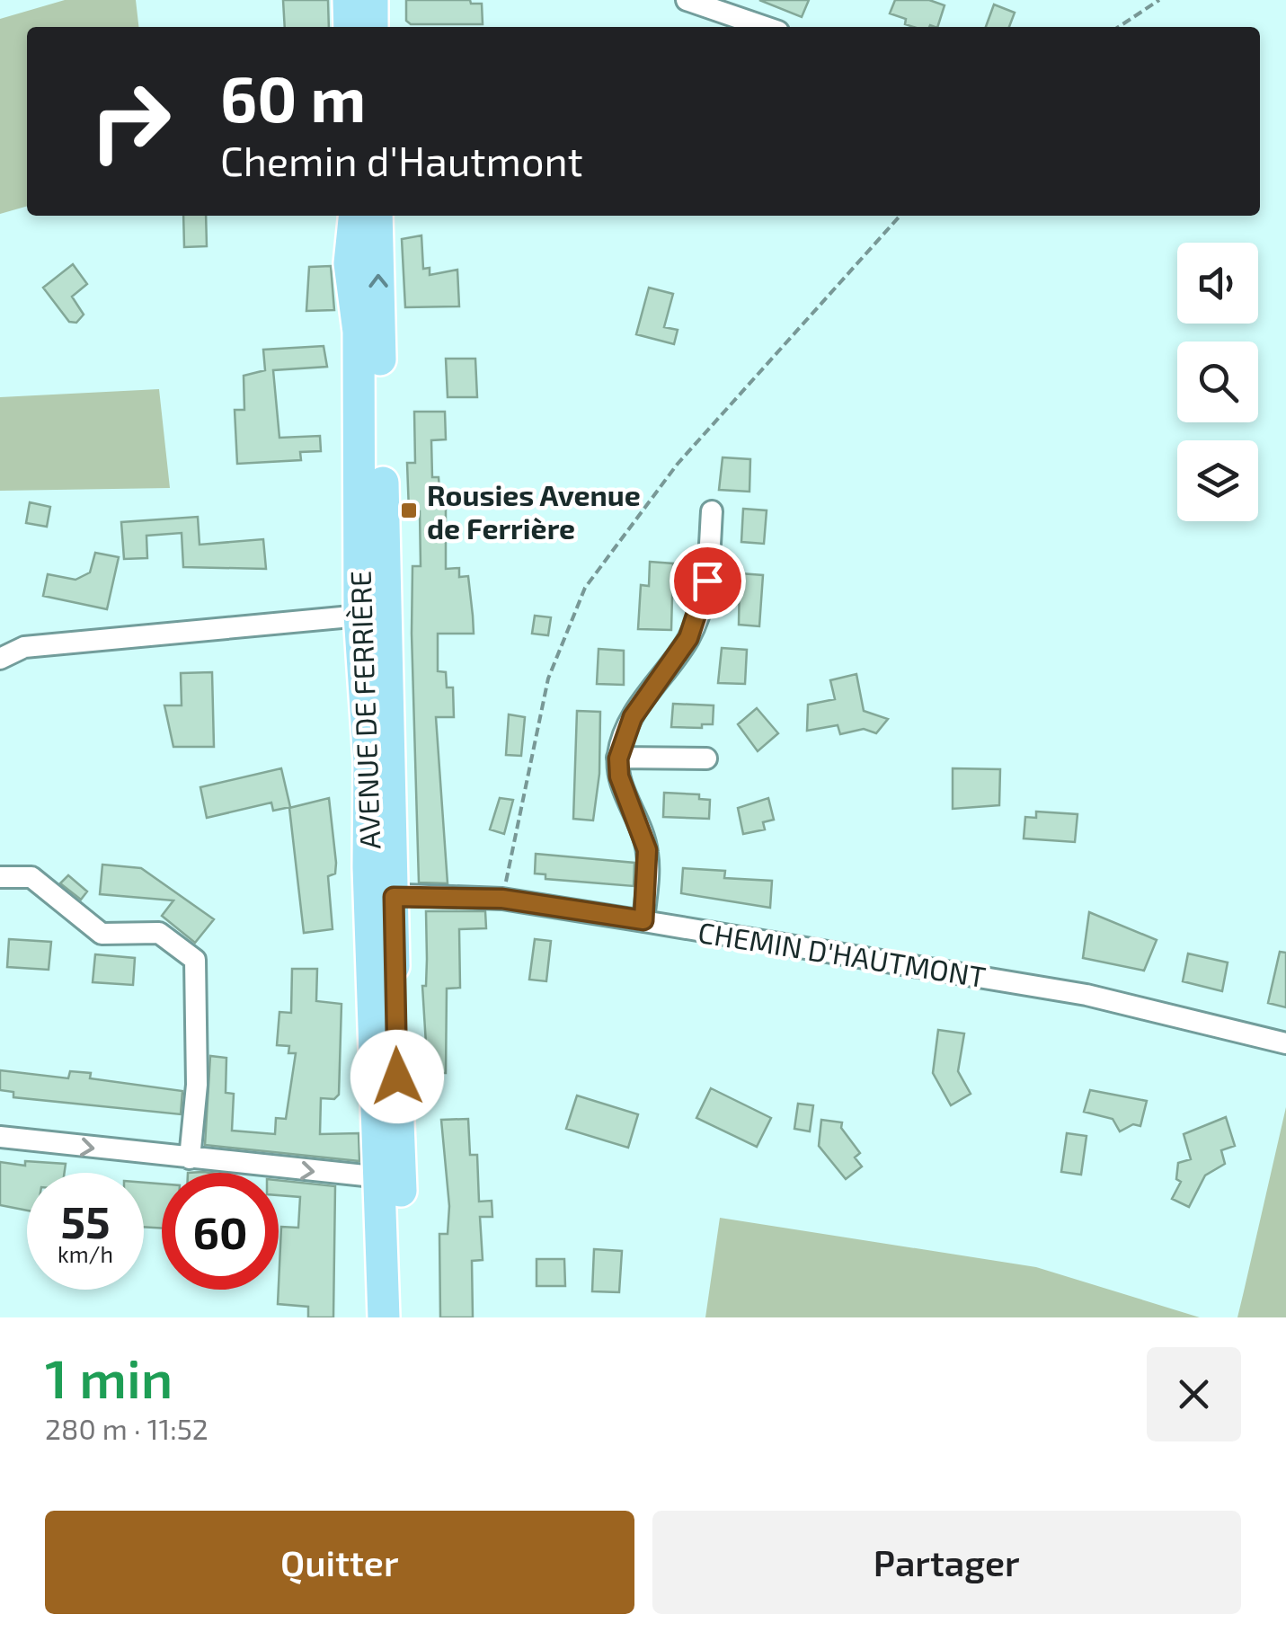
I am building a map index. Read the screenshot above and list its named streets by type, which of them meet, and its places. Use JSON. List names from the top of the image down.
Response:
{
  "streets": {
    "main road": ["AVENUE DE FERRIÈRE"],
    "street": ["CHEMIN D'HAUTMONT"]
  },
  "crossings": [
    ["AVENUE DE FERRIÈRE", "CHEMIN D'HAUTMONT"]
  ],
  "places": {
    "transit": ["Rousies Avenue de Ferrière"]
  },
  "page": {
    "turn": ["60 m", "Chemin d'Hautmont"],
    "speed": "55 km/h",
    "limit": "60",
    "heading": ["1 min", "280 m · 11:52"],
    "buttons": ["Quitter", "Partager"]
  }
}
